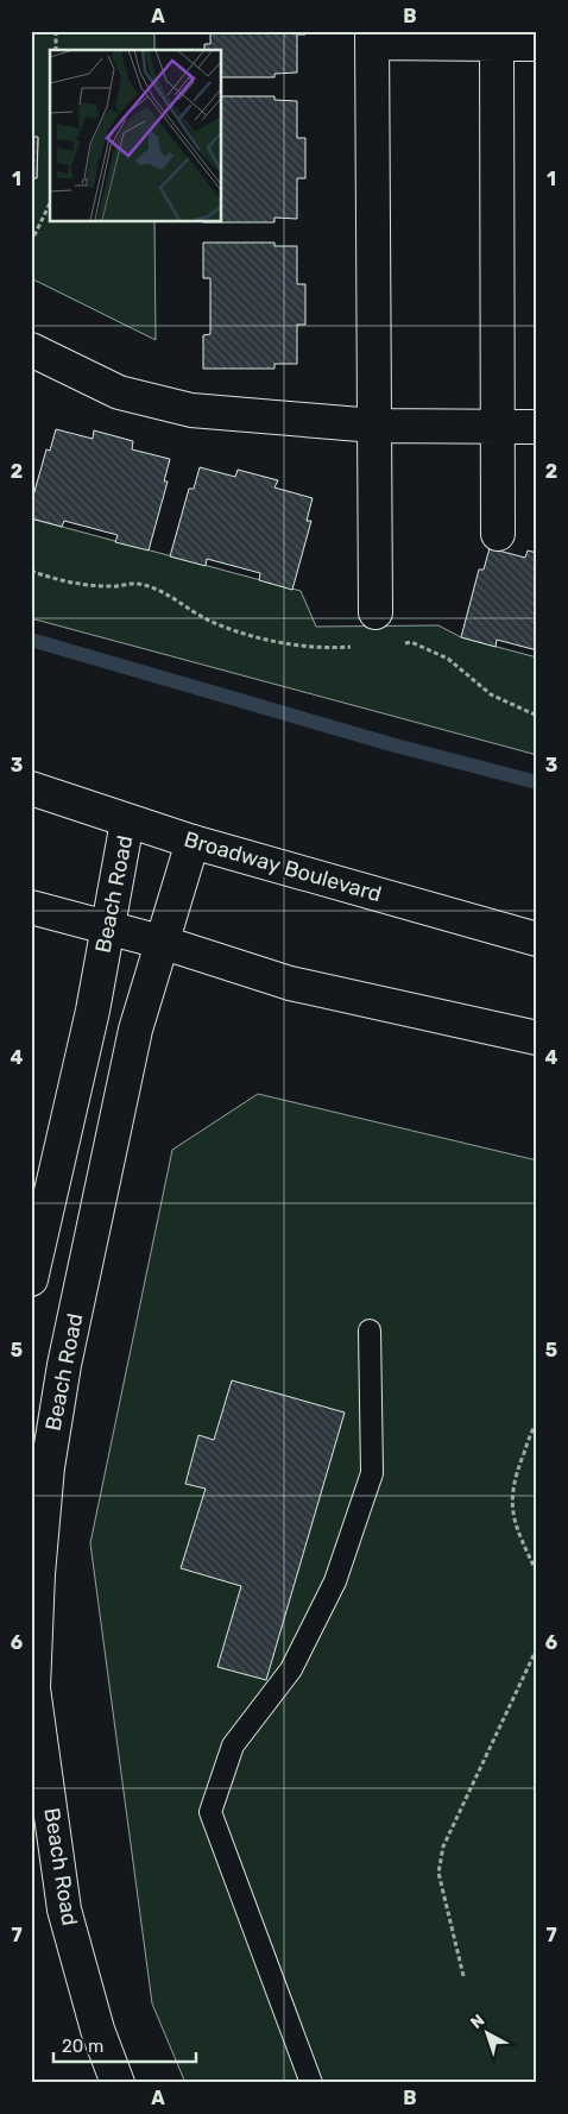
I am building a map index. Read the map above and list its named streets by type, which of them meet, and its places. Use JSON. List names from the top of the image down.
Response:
{
  "streets": {
    "main road": ["Broadway Boulevard", "Beach Road"]
  },
  "crossings": [
    ["Broadway Boulevard", "Beach Road"]
  ],
  "scale_bar": "20 m",
  "north": "top left",
  "grid": {
    "columns": ["A", "B"],
    "rows": [
      "1",
      "2",
      "3",
      "4",
      "5",
      "6",
      "7"
    ]
  }
}
